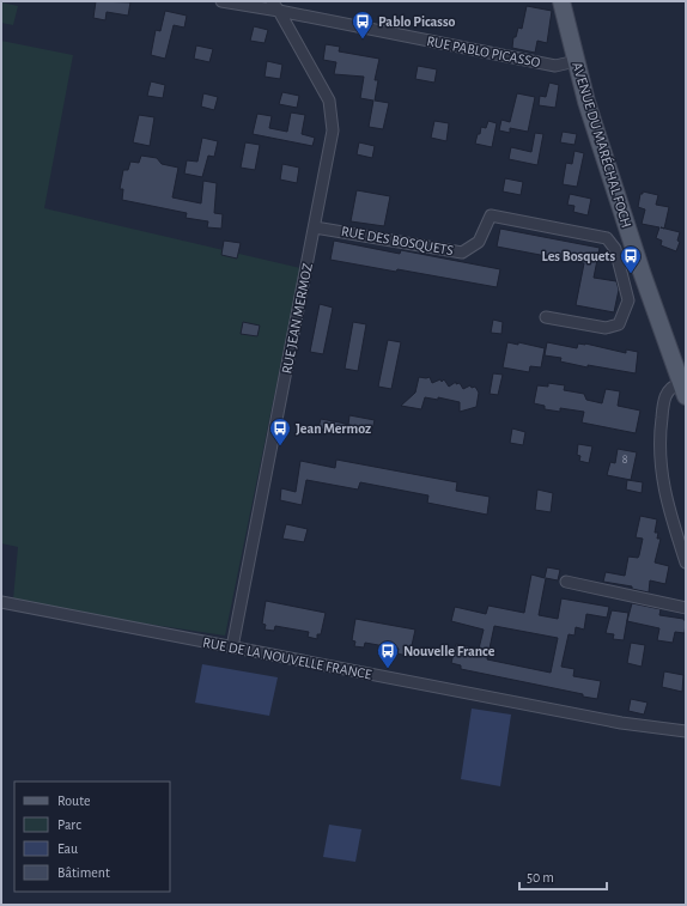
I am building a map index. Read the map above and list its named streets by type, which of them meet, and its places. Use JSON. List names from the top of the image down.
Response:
{
  "streets": {
    "main road": ["AVENUE DU MARÉCHAL FOCH"],
    "street": [
      "RUE PABLO PICASSO",
      "RUE DES BOSQUETS",
      "RUE JEAN MERMOZ",
      "RUE DE LA NOUVELLE FRANCE"
    ]
  },
  "crossings": [
    ["RUE PABLO PICASSO", "AVENUE DU MARÉCHAL FOCH"],
    ["RUE PABLO PICASSO", "RUE JEAN MERMOZ"],
    ["RUE DES BOSQUETS", "RUE JEAN MERMOZ"],
    ["RUE JEAN MERMOZ", "RUE DE LA NOUVELLE FRANCE"]
  ],
  "places": {
    "bus stop": [
      "Pablo Picasso",
      "Les Bosquets",
      "Jean Mermoz",
      "Nouvelle France"
    ]
  },
  "house_numbers": ["8"],
  "legend": [
    "Route",
    "Parc",
    "Eau",
    "Bâtiment"
  ],
  "scale_bar": "50 m"
}
